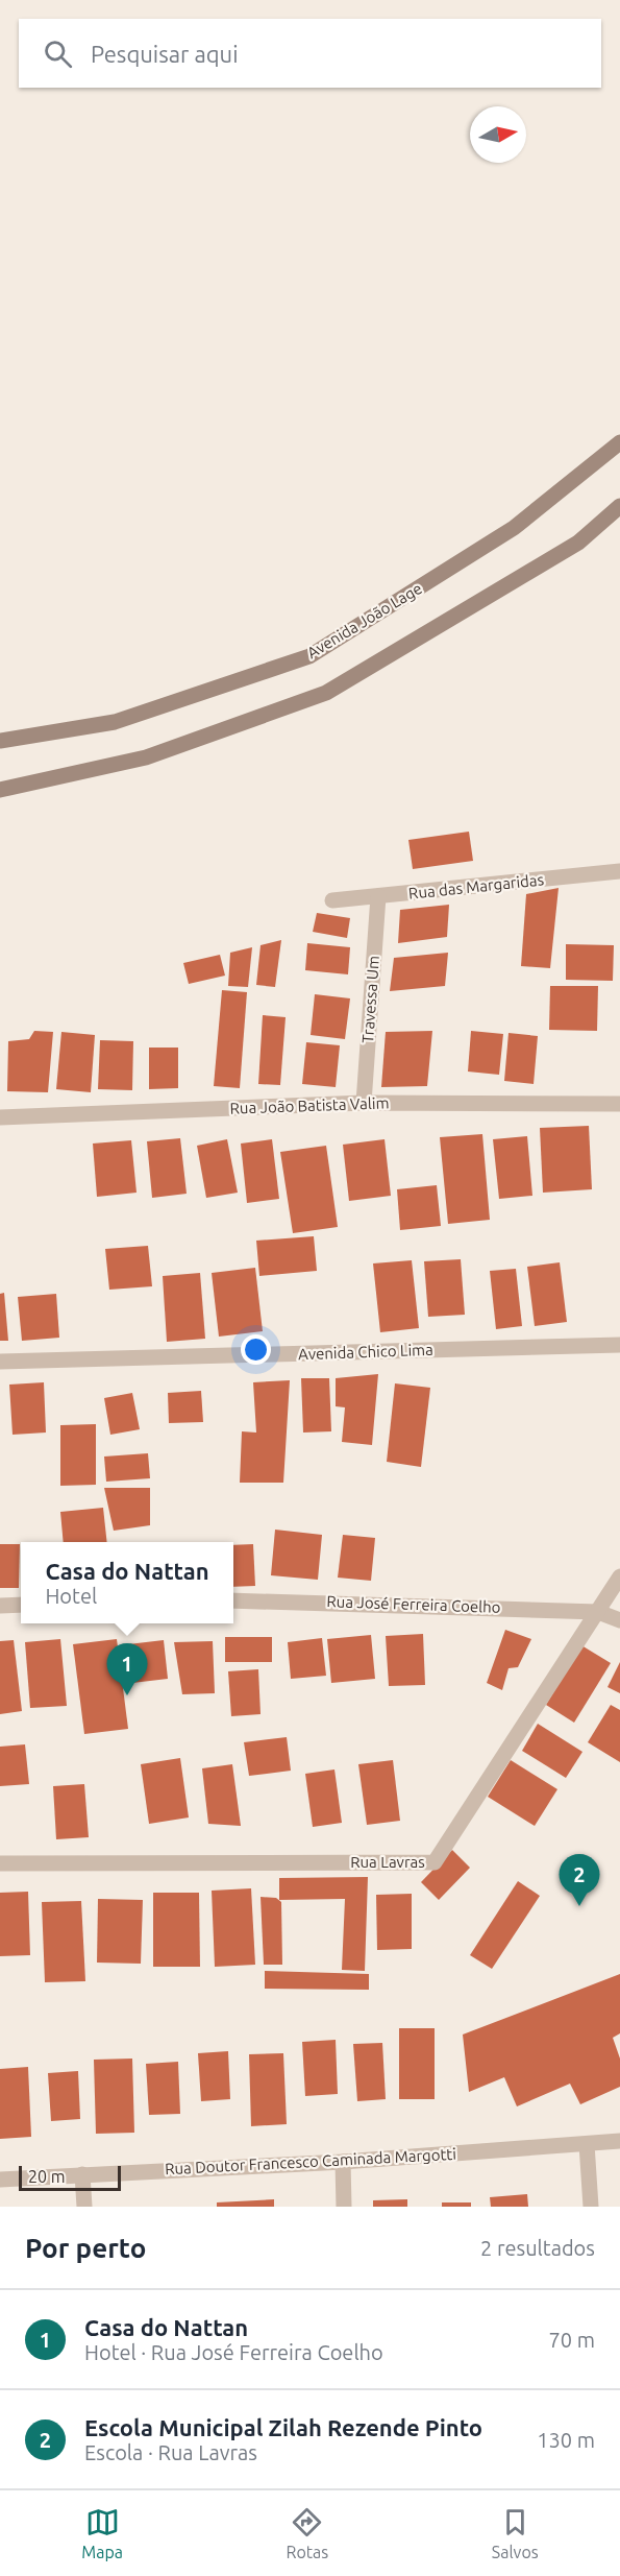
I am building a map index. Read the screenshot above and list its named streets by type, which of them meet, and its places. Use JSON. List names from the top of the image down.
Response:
{
  "streets": {
    "street": [
      "Avenida João Lage",
      "Rua das Margaridas",
      "Travessa Um",
      "Rua João Batista Valim",
      "Avenida Chico Lima",
      "Rua José Ferreira Coelho",
      "Rua Lavras",
      "Rua Doutor Francesco Caminada Margotti"
    ]
  },
  "crossings": [
    ["Rua das Margaridas", "Travessa Um"],
    ["Travessa Um", "Rua João Batista Valim"],
    ["Rua José Ferreira Coelho", "Rua Lavras"]
  ],
  "scale_bar": "20 m",
  "north": "right",
  "page": {
    "search": "Pesquisar aqui",
    "popup": ["Casa do Nattan", "Hotel"],
    "pins": ["1", "2"],
    "scale": "20 m",
    "heading": ["Por perto", "2 resultados"],
    "list": [
      {
        "mark": "1",
        "name": "Casa do Nattan",
        "note": "Hotel · Rua José Ferreira Coelho",
        "value": "70 m"
      },
      {
        "mark": "2",
        "name": "Escola Municipal Zilah Rezende Pinto",
        "note": "Escola · Rua Lavras",
        "value": "130 m"
      }
    ],
    "nav": ["Mapa", "Rotas", "Salvos"]
  }
}
